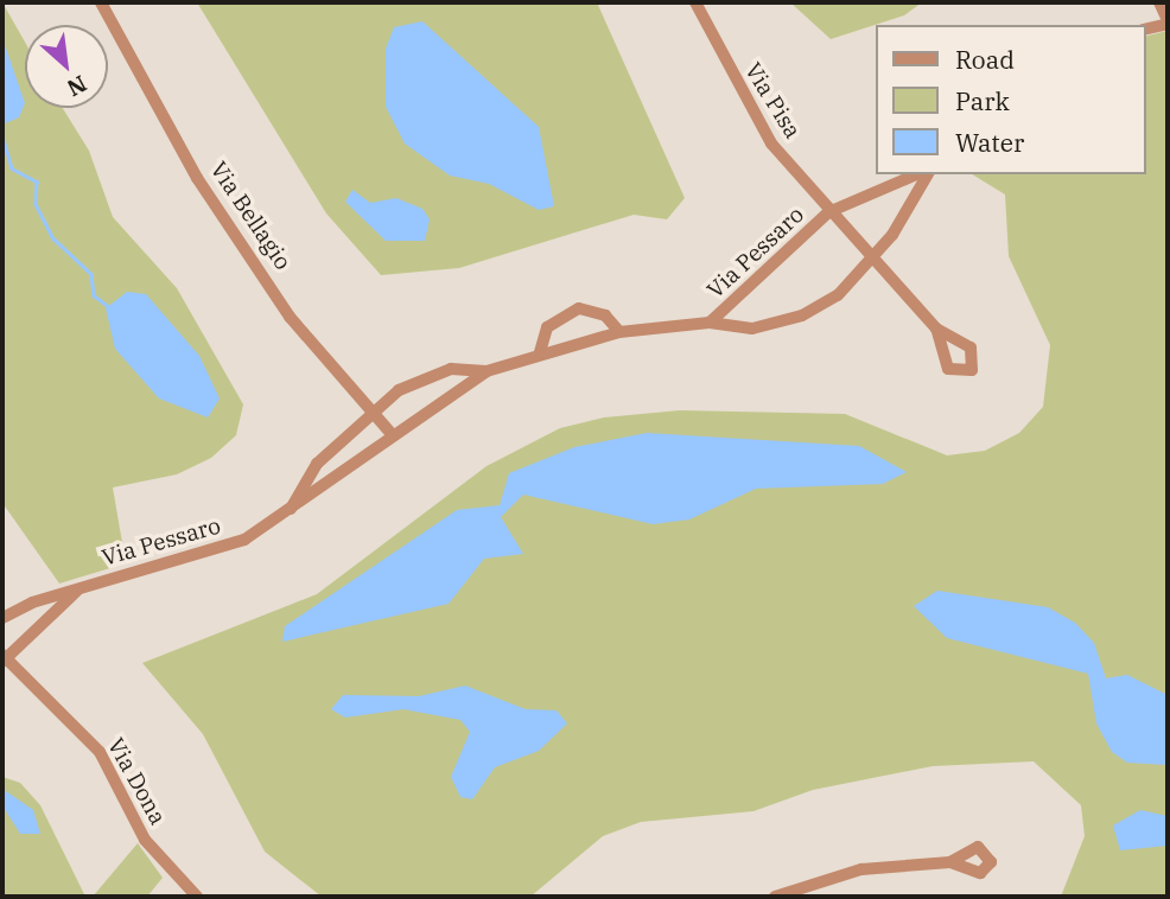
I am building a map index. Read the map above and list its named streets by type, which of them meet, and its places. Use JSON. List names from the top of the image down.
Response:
{
  "streets": {
    "street": [
      "Via Pisa",
      "Via Bellagio",
      "Via Pessaro",
      "Via Dona"
    ]
  },
  "crossings": [
    ["Via Pisa", "Via Pessaro"],
    ["Via Bellagio", "Via Pessaro"],
    ["Via Pessaro", "Via Dona"]
  ],
  "legend": ["Road", "Park", "Water"],
  "north": "bottom right"
}
